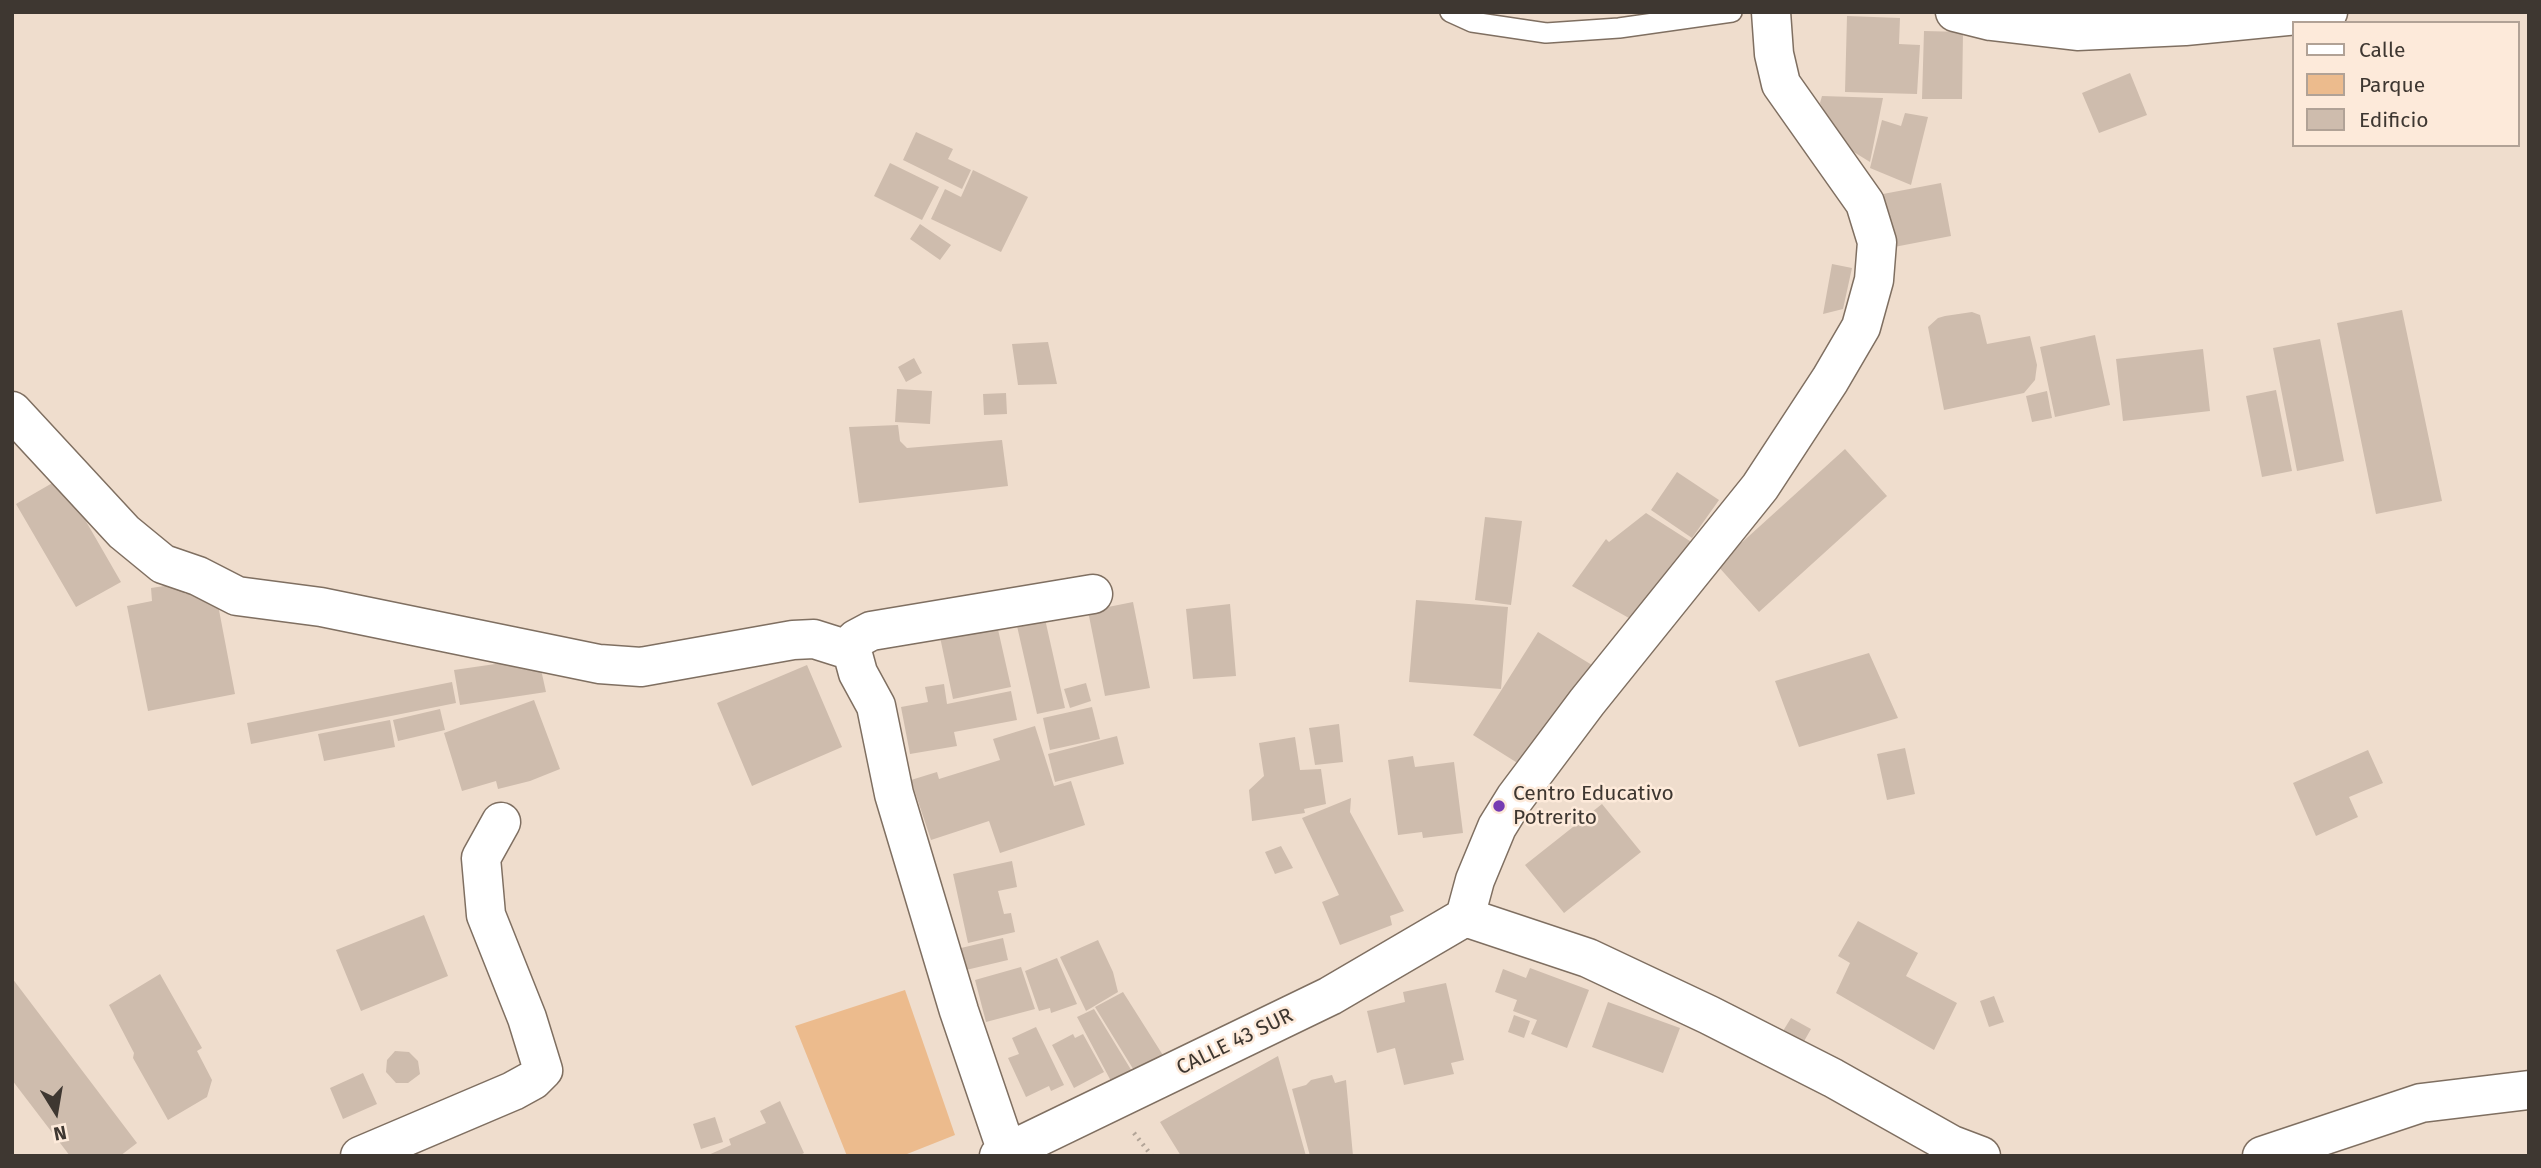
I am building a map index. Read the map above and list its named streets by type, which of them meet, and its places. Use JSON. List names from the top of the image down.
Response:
{
  "streets": {
    "street": ["CALLE 43 SUR"]
  },
  "places": ["Centro Educativo Potrerito"],
  "legend": ["Calle", "Parque", "Edificio"],
  "north": "bottom"
}
